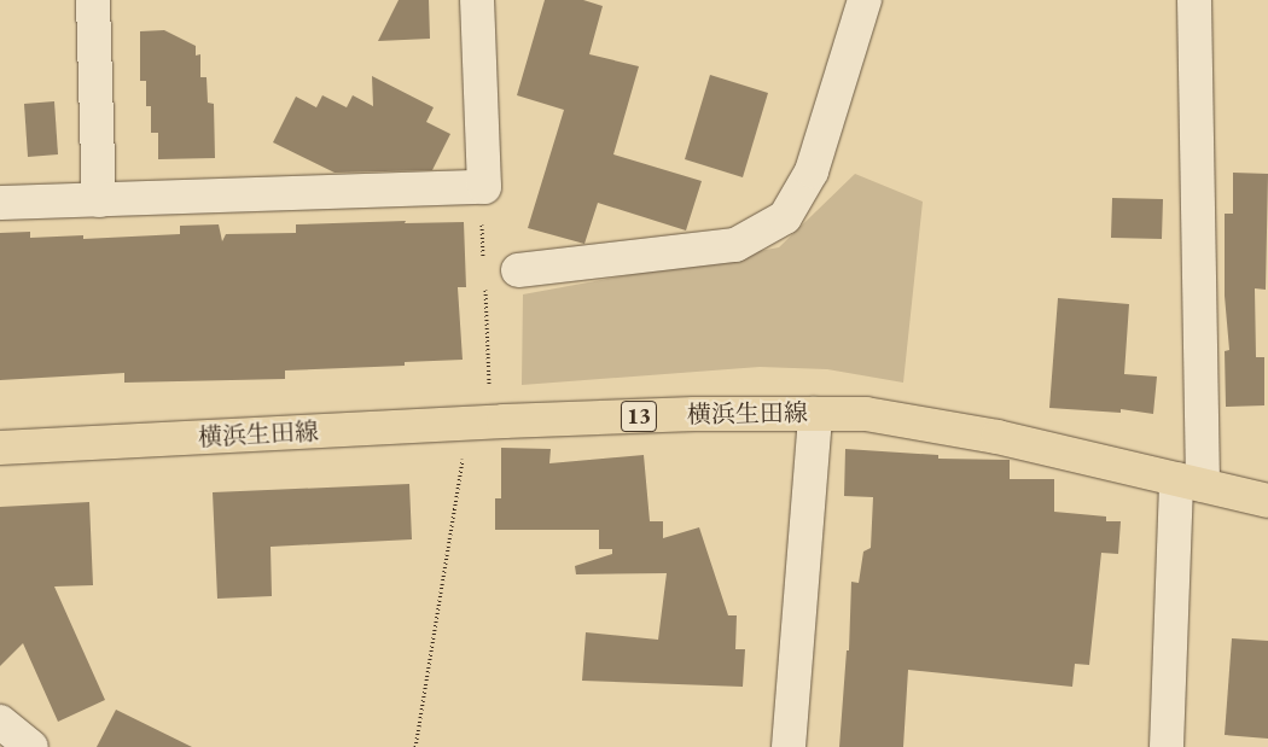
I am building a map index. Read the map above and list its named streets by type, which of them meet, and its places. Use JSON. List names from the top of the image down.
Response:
{
  "streets": {
    "main road": ["横浜生田線", "13"]
  }
}
